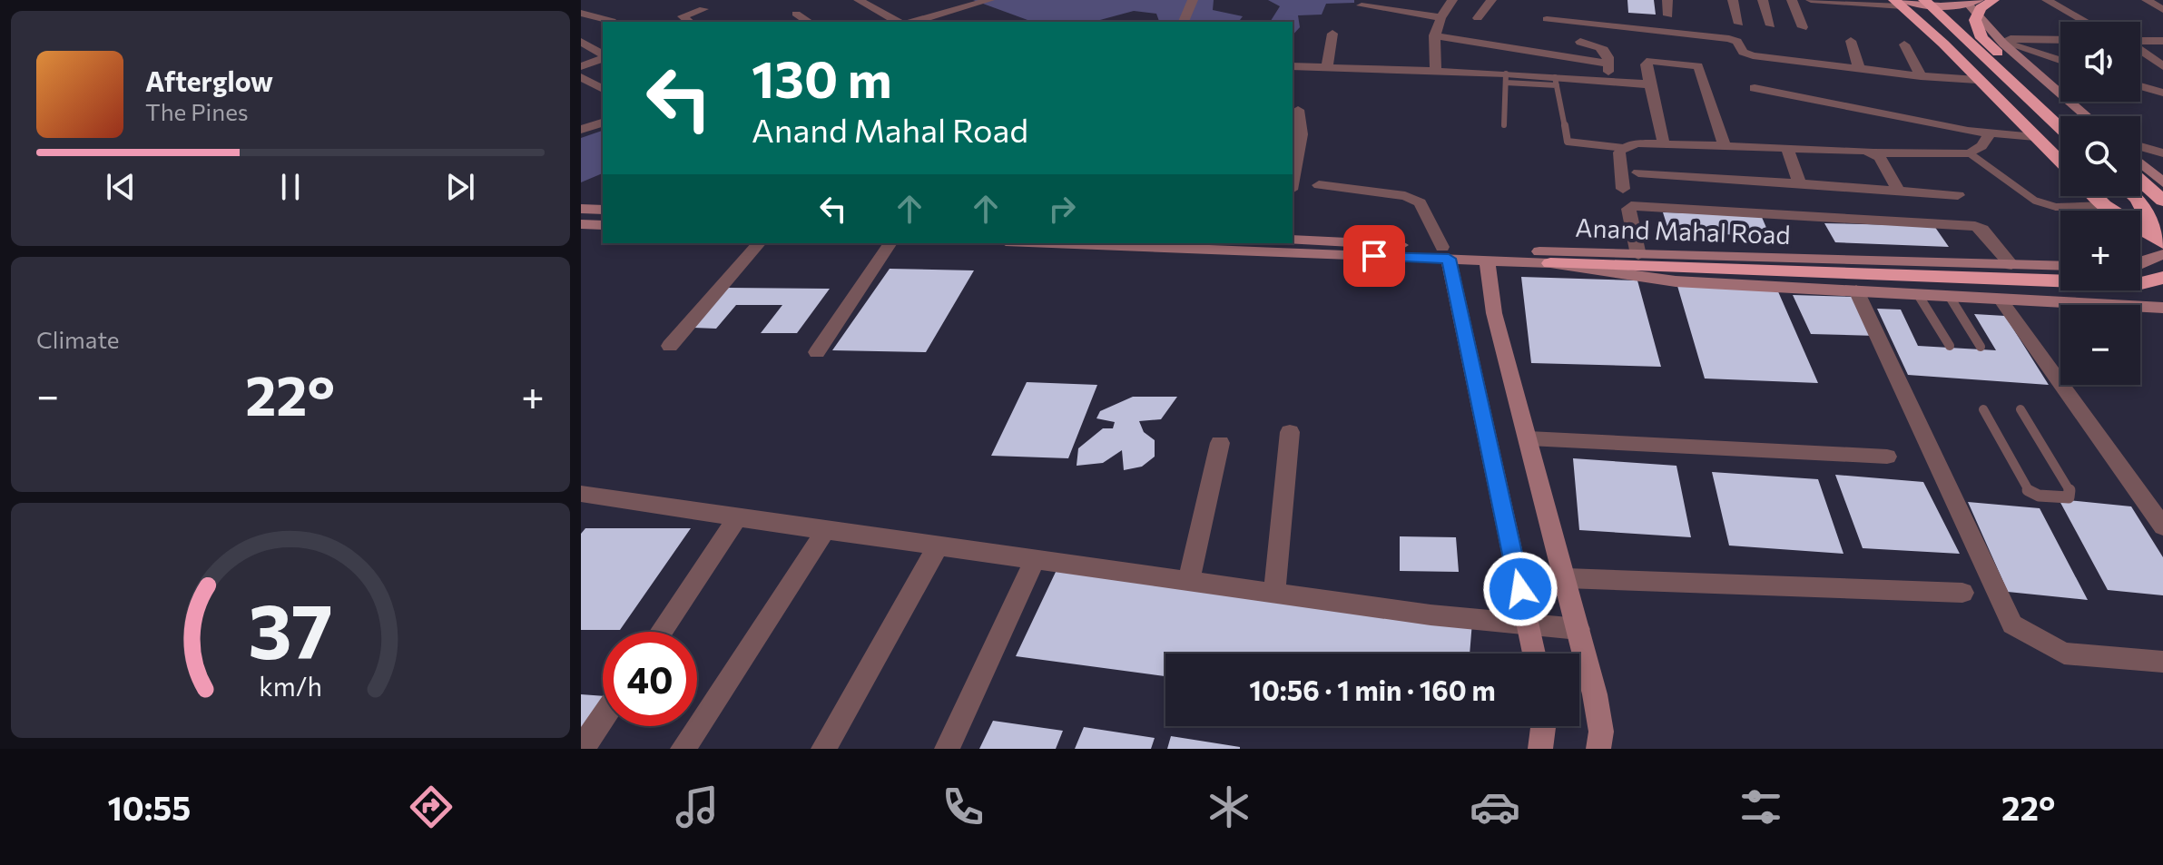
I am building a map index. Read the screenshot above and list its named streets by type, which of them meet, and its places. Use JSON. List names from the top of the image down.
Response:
{
  "streets": {
    "main road": ["Anand Mahal Road"]
  },
  "page": {
    "map_buttons": ["+", "−"],
    "turn": ["130 m", "Anand Mahal Road"],
    "song": ["Afterglow", "The Pines"],
    "tile": "Climate",
    "heat": ["−", "22°", "+"],
    "limit": "40",
    "trip": "10:56 · 1 min · 160 m",
    "tabs": ["10:55", "22°"],
    "gauge": ["37", "km/h"]
  }
}
